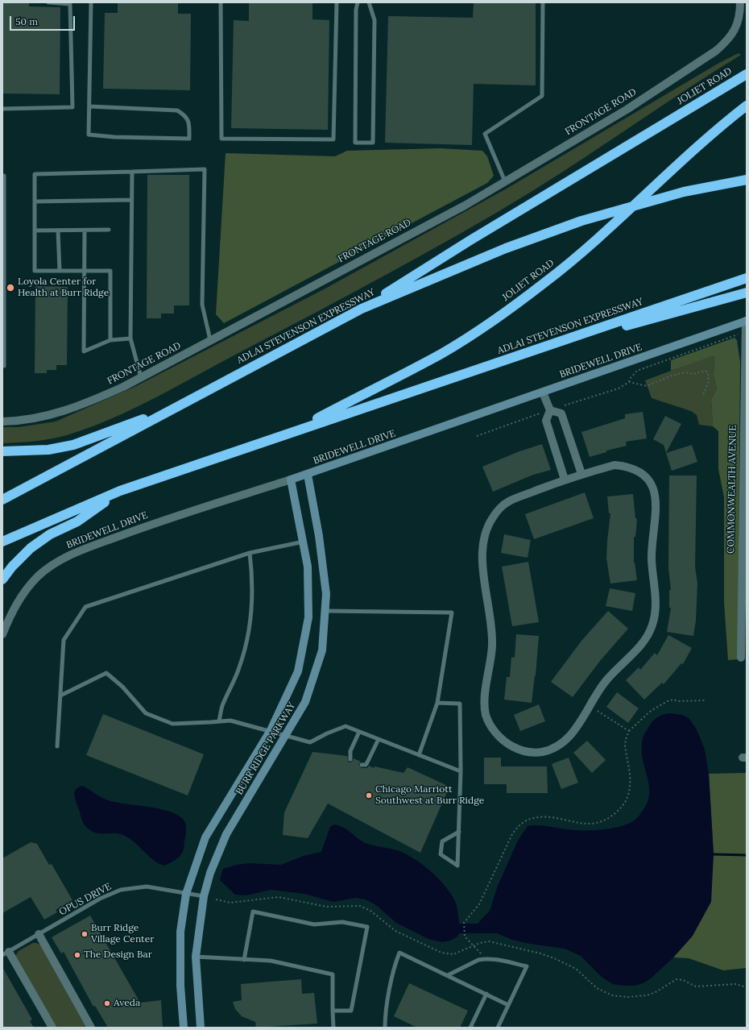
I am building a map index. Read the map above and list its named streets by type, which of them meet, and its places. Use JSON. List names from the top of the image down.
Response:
{
  "streets": {
    "highway": ["JOLIET ROAD", "ADLAI STEVENSON EXPRESSWAY"],
    "street": [
      "FRONTAGE ROAD",
      "BRIDEWELL DRIVE",
      "COMMONWEALTH AVENUE",
      "BURR RIDGE PARKWAY"
    ],
    "lane": ["OPUS DRIVE"]
  },
  "crossings": [
    ["JOLIET ROAD", "ADLAI STEVENSON EXPRESSWAY"],
    ["BRIDEWELL DRIVE", "COMMONWEALTH AVENUE"],
    ["BRIDEWELL DRIVE", "BURR RIDGE PARKWAY"],
    ["BURR RIDGE PARKWAY", "OPUS DRIVE"]
  ],
  "places": [
    "Loyola Center for Health at Burr Ridge",
    "Chicago Marriott Southwest at Burr Ridge",
    "Burr Ridge Village Center",
    "The Design Bar",
    "Aveda"
  ],
  "scale_bar": "50 m"
}
